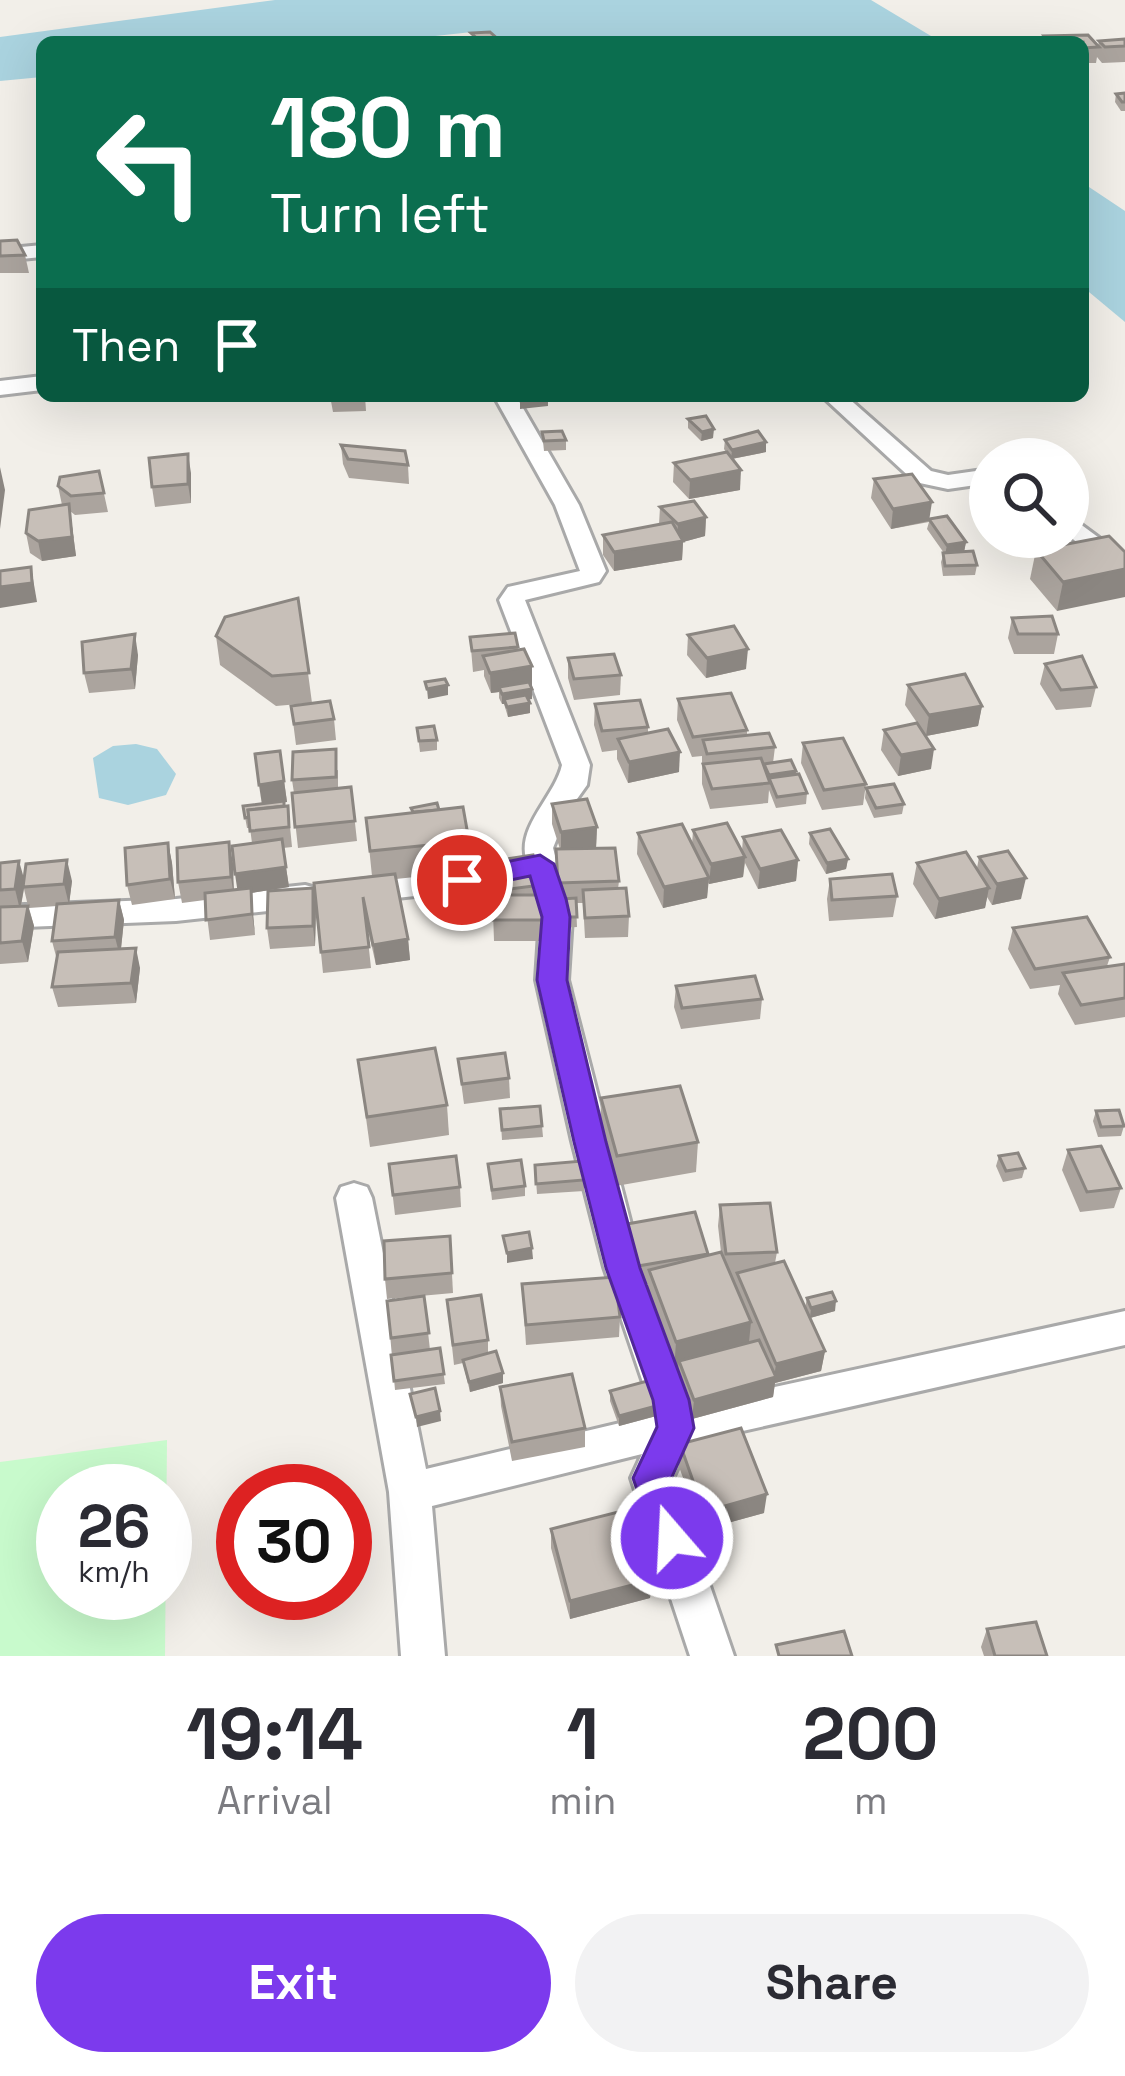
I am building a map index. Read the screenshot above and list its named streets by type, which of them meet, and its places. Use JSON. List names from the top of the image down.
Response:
{
  "page": {
    "turn": ["180 m", "Turn left"],
    "then": "Then",
    "speed": "26 km/h",
    "limit": "30",
    "eta": [
      "19:14",
      "Arrival",
      "1",
      "min",
      "200",
      "m"
    ],
    "buttons": ["Exit", "Share"]
  }
}
